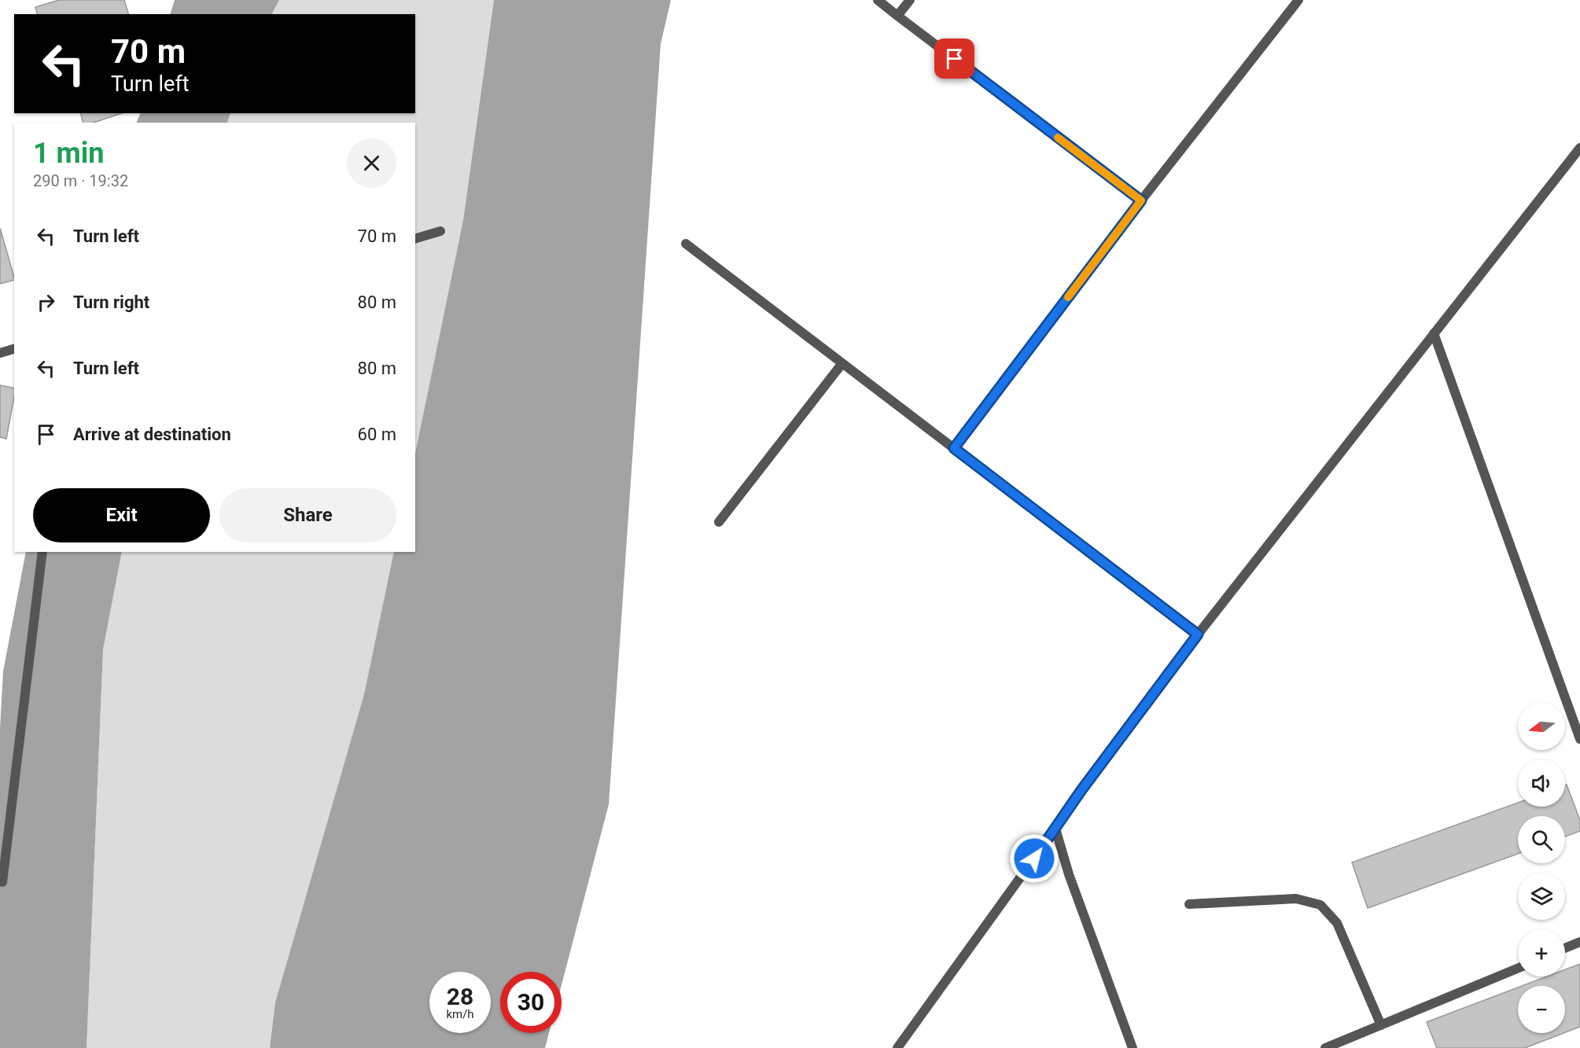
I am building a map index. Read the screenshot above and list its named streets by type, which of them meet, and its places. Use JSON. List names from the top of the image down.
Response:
{
  "north": "left",
  "page": {
    "turn": ["70 m", "Turn left"],
    "heading": ["1 min", "290 m · 19:32"],
    "list": [
      {
        "name": "Turn left",
        "value": "70 m"
      },
      {
        "name": "Turn right",
        "value": "80 m"
      },
      {
        "name": "Turn left",
        "value": "80 m"
      },
      {
        "name": "Arrive at destination",
        "value": "60 m"
      }
    ],
    "buttons": ["Exit", "Share"],
    "map_buttons": ["+", "−"],
    "speed": "28 km/h",
    "limit": "30"
  }
}
